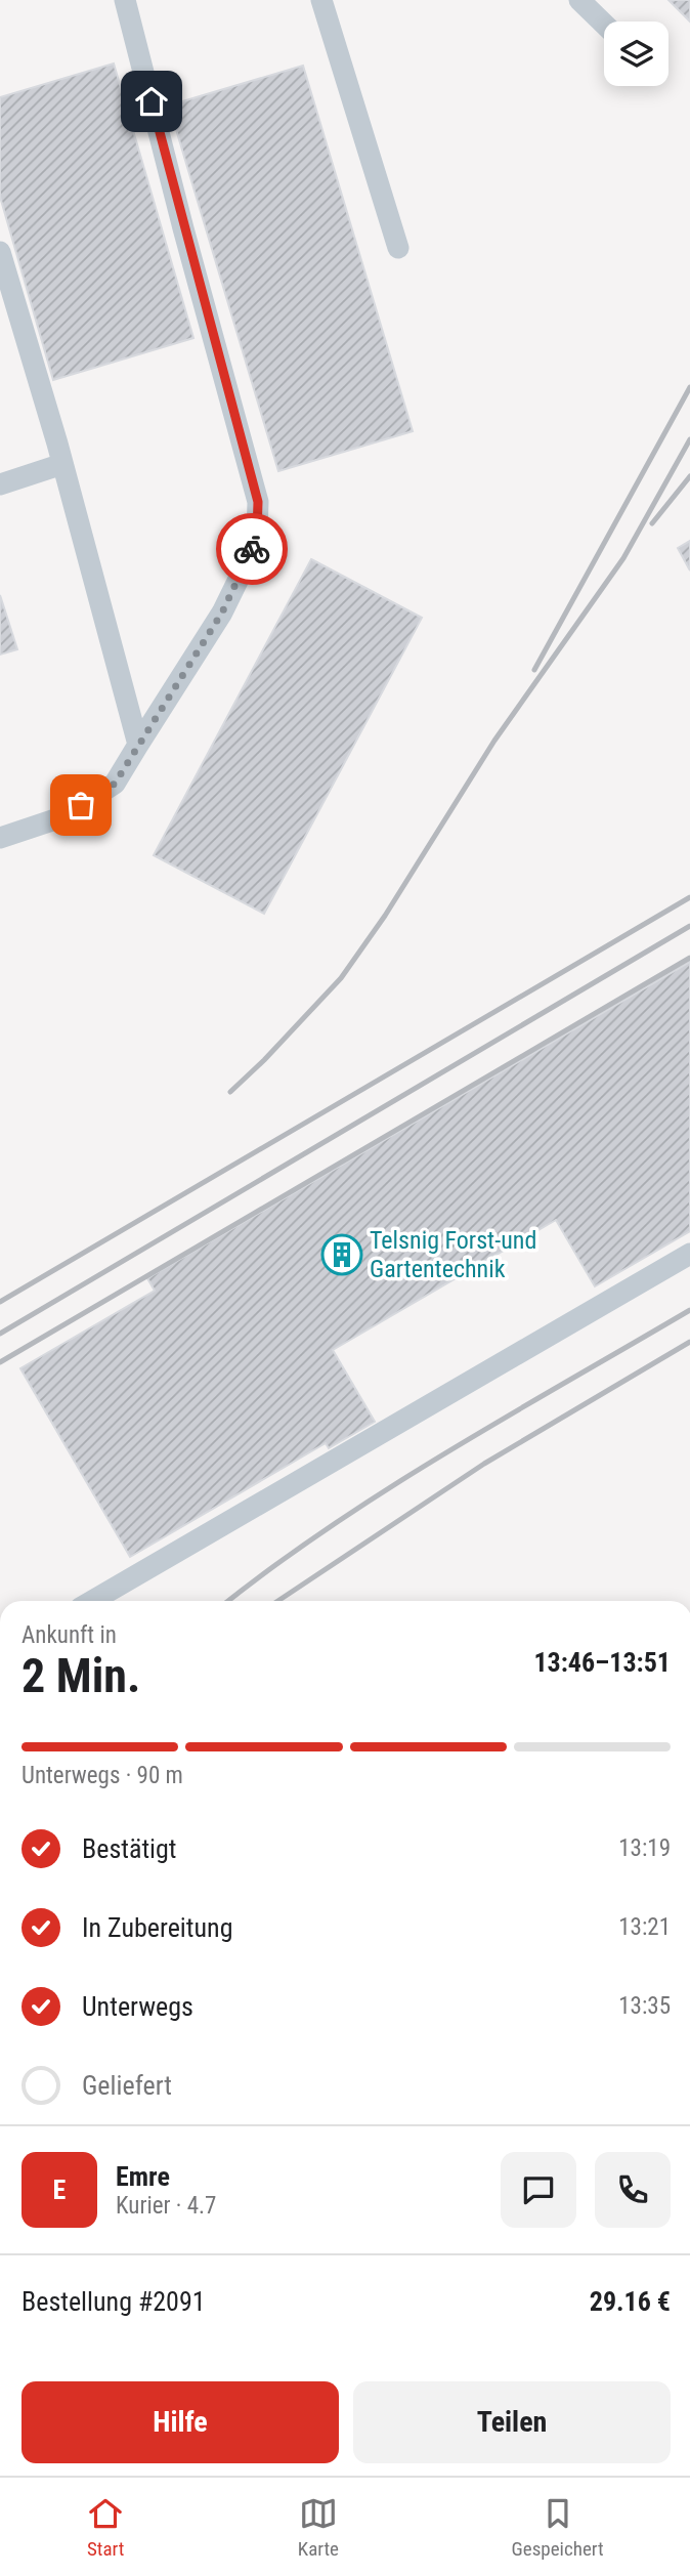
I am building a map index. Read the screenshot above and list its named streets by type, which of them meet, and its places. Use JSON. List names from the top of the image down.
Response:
{
  "places": {
    "building": ["Telsnig Forst-und Gartentechnik"]
  },
  "page": {
    "heading": ["2 Min.", "Ankunft in", "13:46–13:51"],
    "panel": [
      "Emre",
      "Kurier · 4.7",
      "Bestellung #2091",
      "29.16 €"
    ],
    "bar": "Unterwegs · 90 m",
    "list": [
      ["Bestätigt", "13:19"],
      ["In Zubereitung", "13:21"],
      ["Unterwegs", "13:35"],
      "Geliefert"
    ],
    "round": "E",
    "buttons": ["Hilfe", "Teilen"],
    "tabs": ["Start", "Karte", "Gespeichert"]
  }
}
